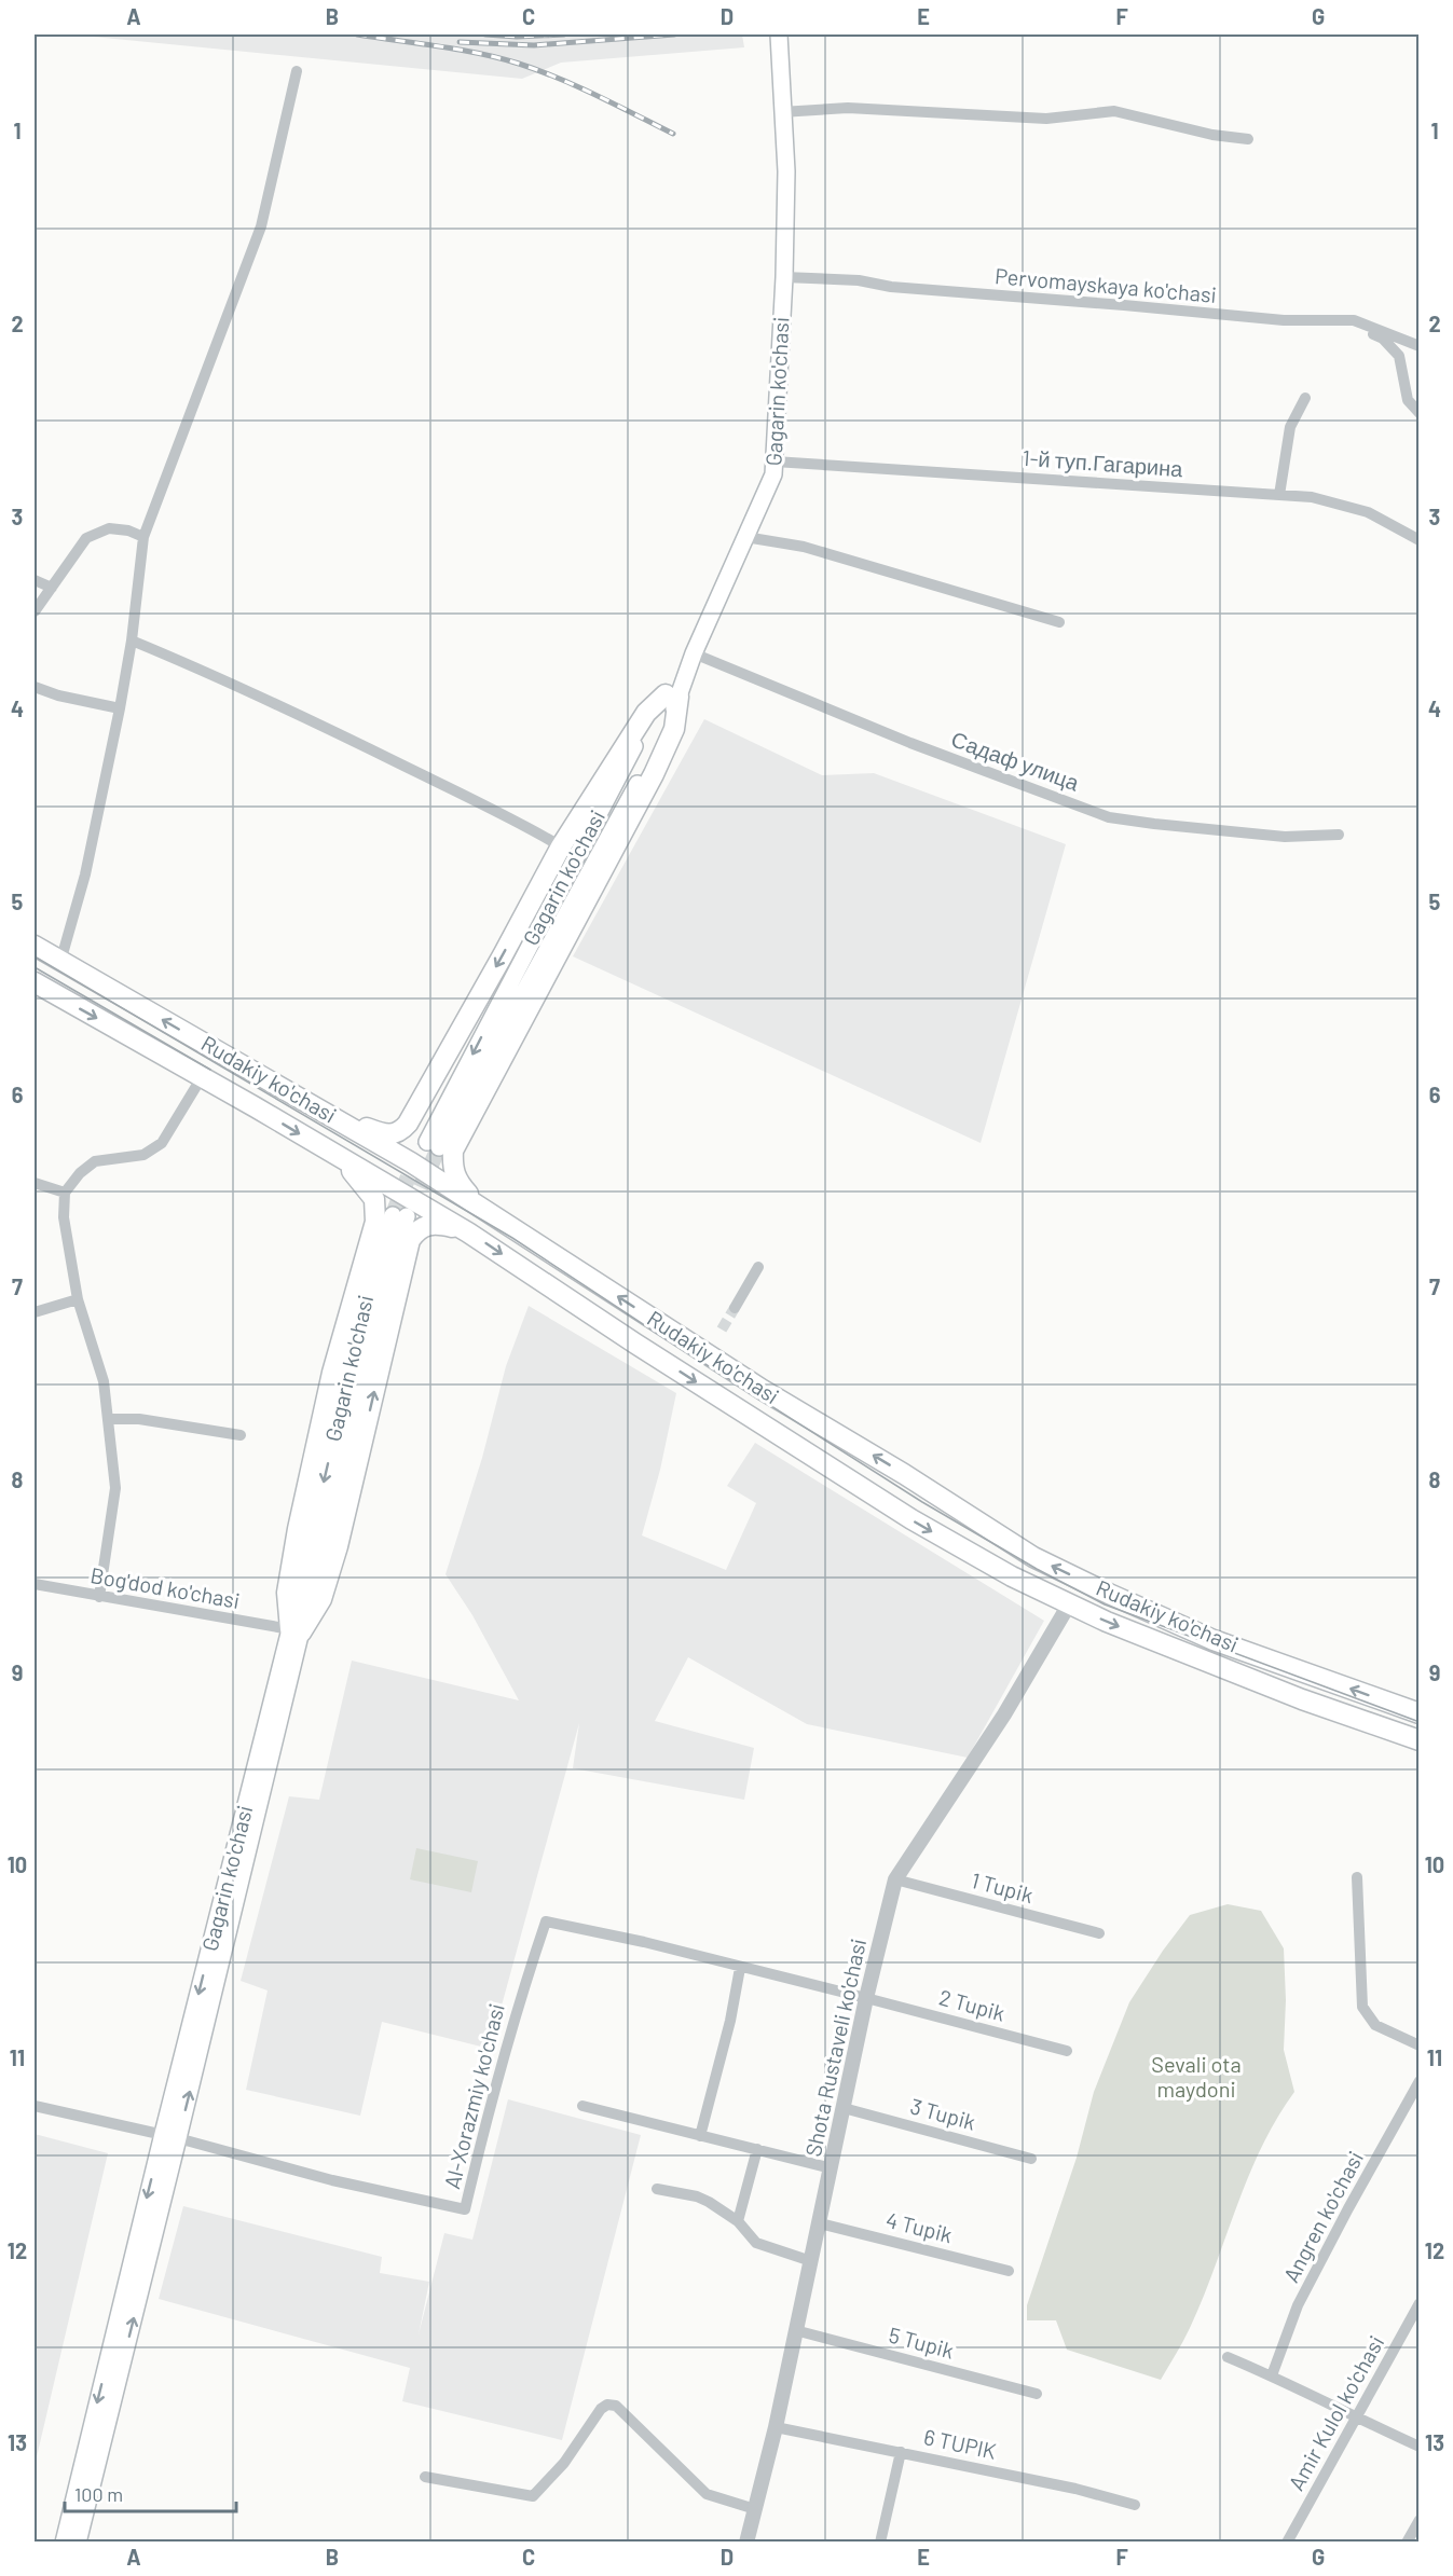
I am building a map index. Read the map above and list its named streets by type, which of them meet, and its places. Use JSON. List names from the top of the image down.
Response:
{
  "streets": {
    "main road": ["Gagarin ko'chasi", "Rudakiy ko'chasi"],
    "street": [
      "Pervomayskaya ko'chasi",
      "1-й туп.Гагарина",
      "Садаф улица",
      "Bog'dod ko'chasi",
      "1 Tupik",
      "2 Tupik",
      "Shota Rustaveli ko'chasi",
      "Al-Xorazmiy ko'chasi",
      "3 Tupik",
      "Angren ko'chasi",
      "4 Tupik",
      "5 Tupik",
      "Amir Kulol ko'chasi",
      "6 TUPIK"
    ]
  },
  "crossings": [
    ["Pervomayskaya ko'chasi", "Gagarin ko'chasi"],
    ["Gagarin ko'chasi", "1-й туп.Гагарина"],
    ["Gagarin ko'chasi", "Садаф улица"],
    ["Gagarin ko'chasi", "Bog'dod ko'chasi"],
    ["Gagarin ko'chasi", "Al-Xorazmiy ko'chasi"],
    ["Rudakiy ko'chasi", "Shota Rustaveli ko'chasi"],
    ["1 Tupik", "Shota Rustaveli ko'chasi"],
    ["2 Tupik", "Shota Rustaveli ko'chasi"],
    ["2 Tupik", "Al-Xorazmiy ko'chasi"],
    ["Shota Rustaveli ko'chasi", "Al-Xorazmiy ko'chasi"],
    ["Shota Rustaveli ko'chasi", "3 Tupik"],
    ["Shota Rustaveli ko'chasi", "4 Tupik"],
    ["Shota Rustaveli ko'chasi", "5 Tupik"],
    ["Shota Rustaveli ko'chasi", "6 TUPIK"]
  ],
  "parks": ["Sevali ota maydoni"],
  "scale_bar": "100 m",
  "grid": {
    "columns": [
      "A",
      "B",
      "C",
      "D",
      "E",
      "F",
      "G"
    ],
    "rows": [
      "1",
      "2",
      "3",
      "4",
      "5",
      "6",
      "7",
      "8",
      "9",
      "10",
      "11",
      "12",
      "13"
    ]
  }
}
